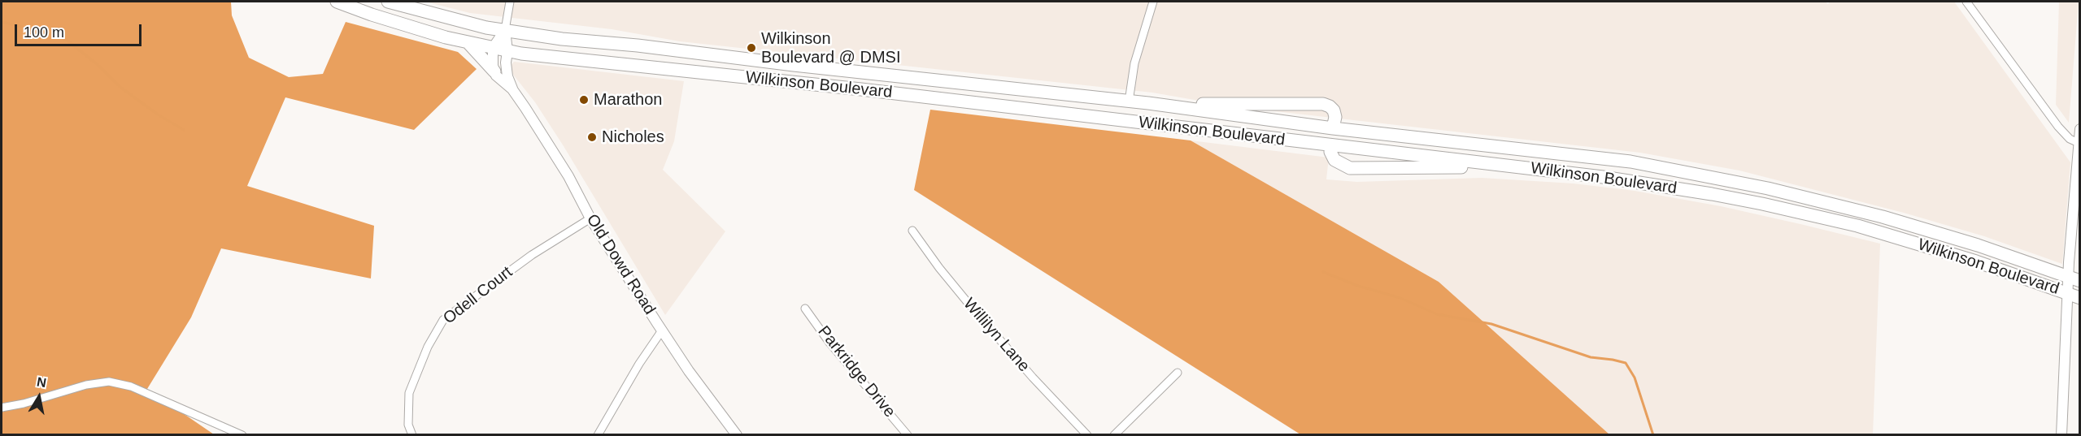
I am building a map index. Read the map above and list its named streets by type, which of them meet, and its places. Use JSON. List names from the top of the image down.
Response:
{
  "streets": {
    "main road": ["Wilkinson Boulevard"],
    "street": [
      "Old Dowd Road",
      "Odell Court",
      "Willilyn Lane",
      "Parkridge Drive"
    ]
  },
  "crossings": [
    ["Wilkinson Boulevard", "Old Dowd Road"],
    ["Old Dowd Road", "Odell Court"]
  ],
  "places": ["Wilkinson Boulevard @ DMSI", "Marathon", "Nicholes"],
  "scale_bar": "100 m",
  "north": "top"
}
